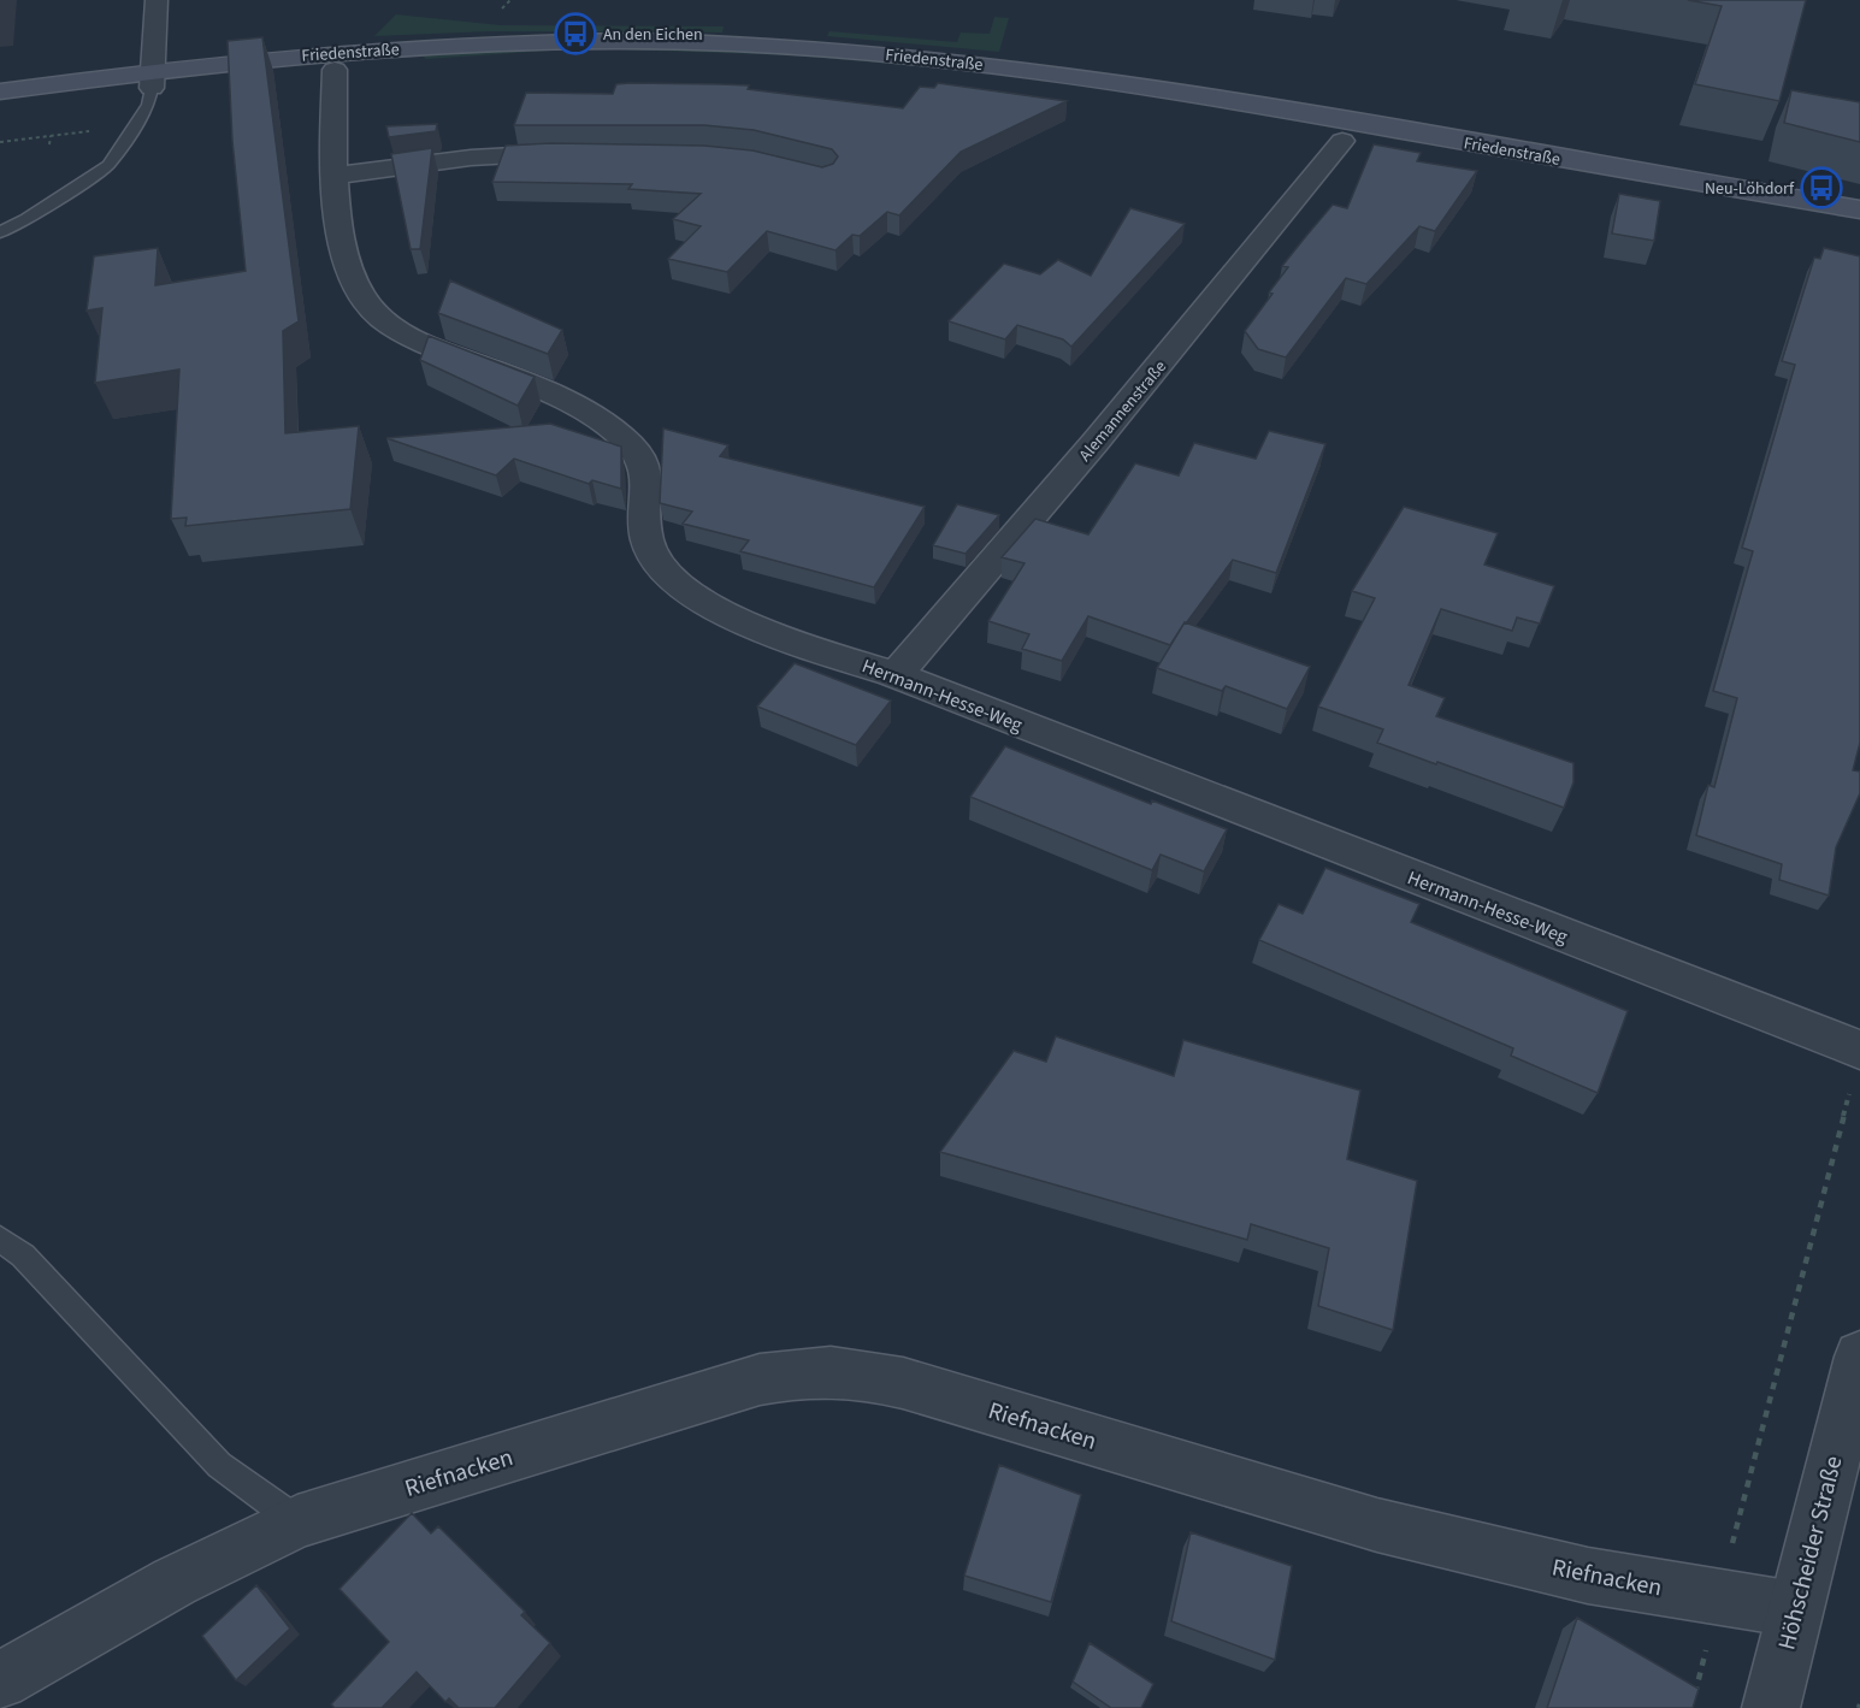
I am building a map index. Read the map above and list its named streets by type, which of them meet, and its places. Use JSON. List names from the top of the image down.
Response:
{
  "streets": {
    "main road": ["Friedenstraße"],
    "street": [
      "Alemannenstraße",
      "Hermann-Hesse-Weg",
      "Riefnacken",
      "Höhscheider Straße"
    ]
  },
  "crossings": [
    ["Friedenstraße", "Alemannenstraße"],
    ["Friedenstraße", "Hermann-Hesse-Weg"],
    ["Alemannenstraße", "Hermann-Hesse-Weg"],
    ["Riefnacken", "Höhscheider Straße"]
  ],
  "places": {
    "bus stop": ["An den Eichen", "Neu-Löhdorf"]
  }
}
